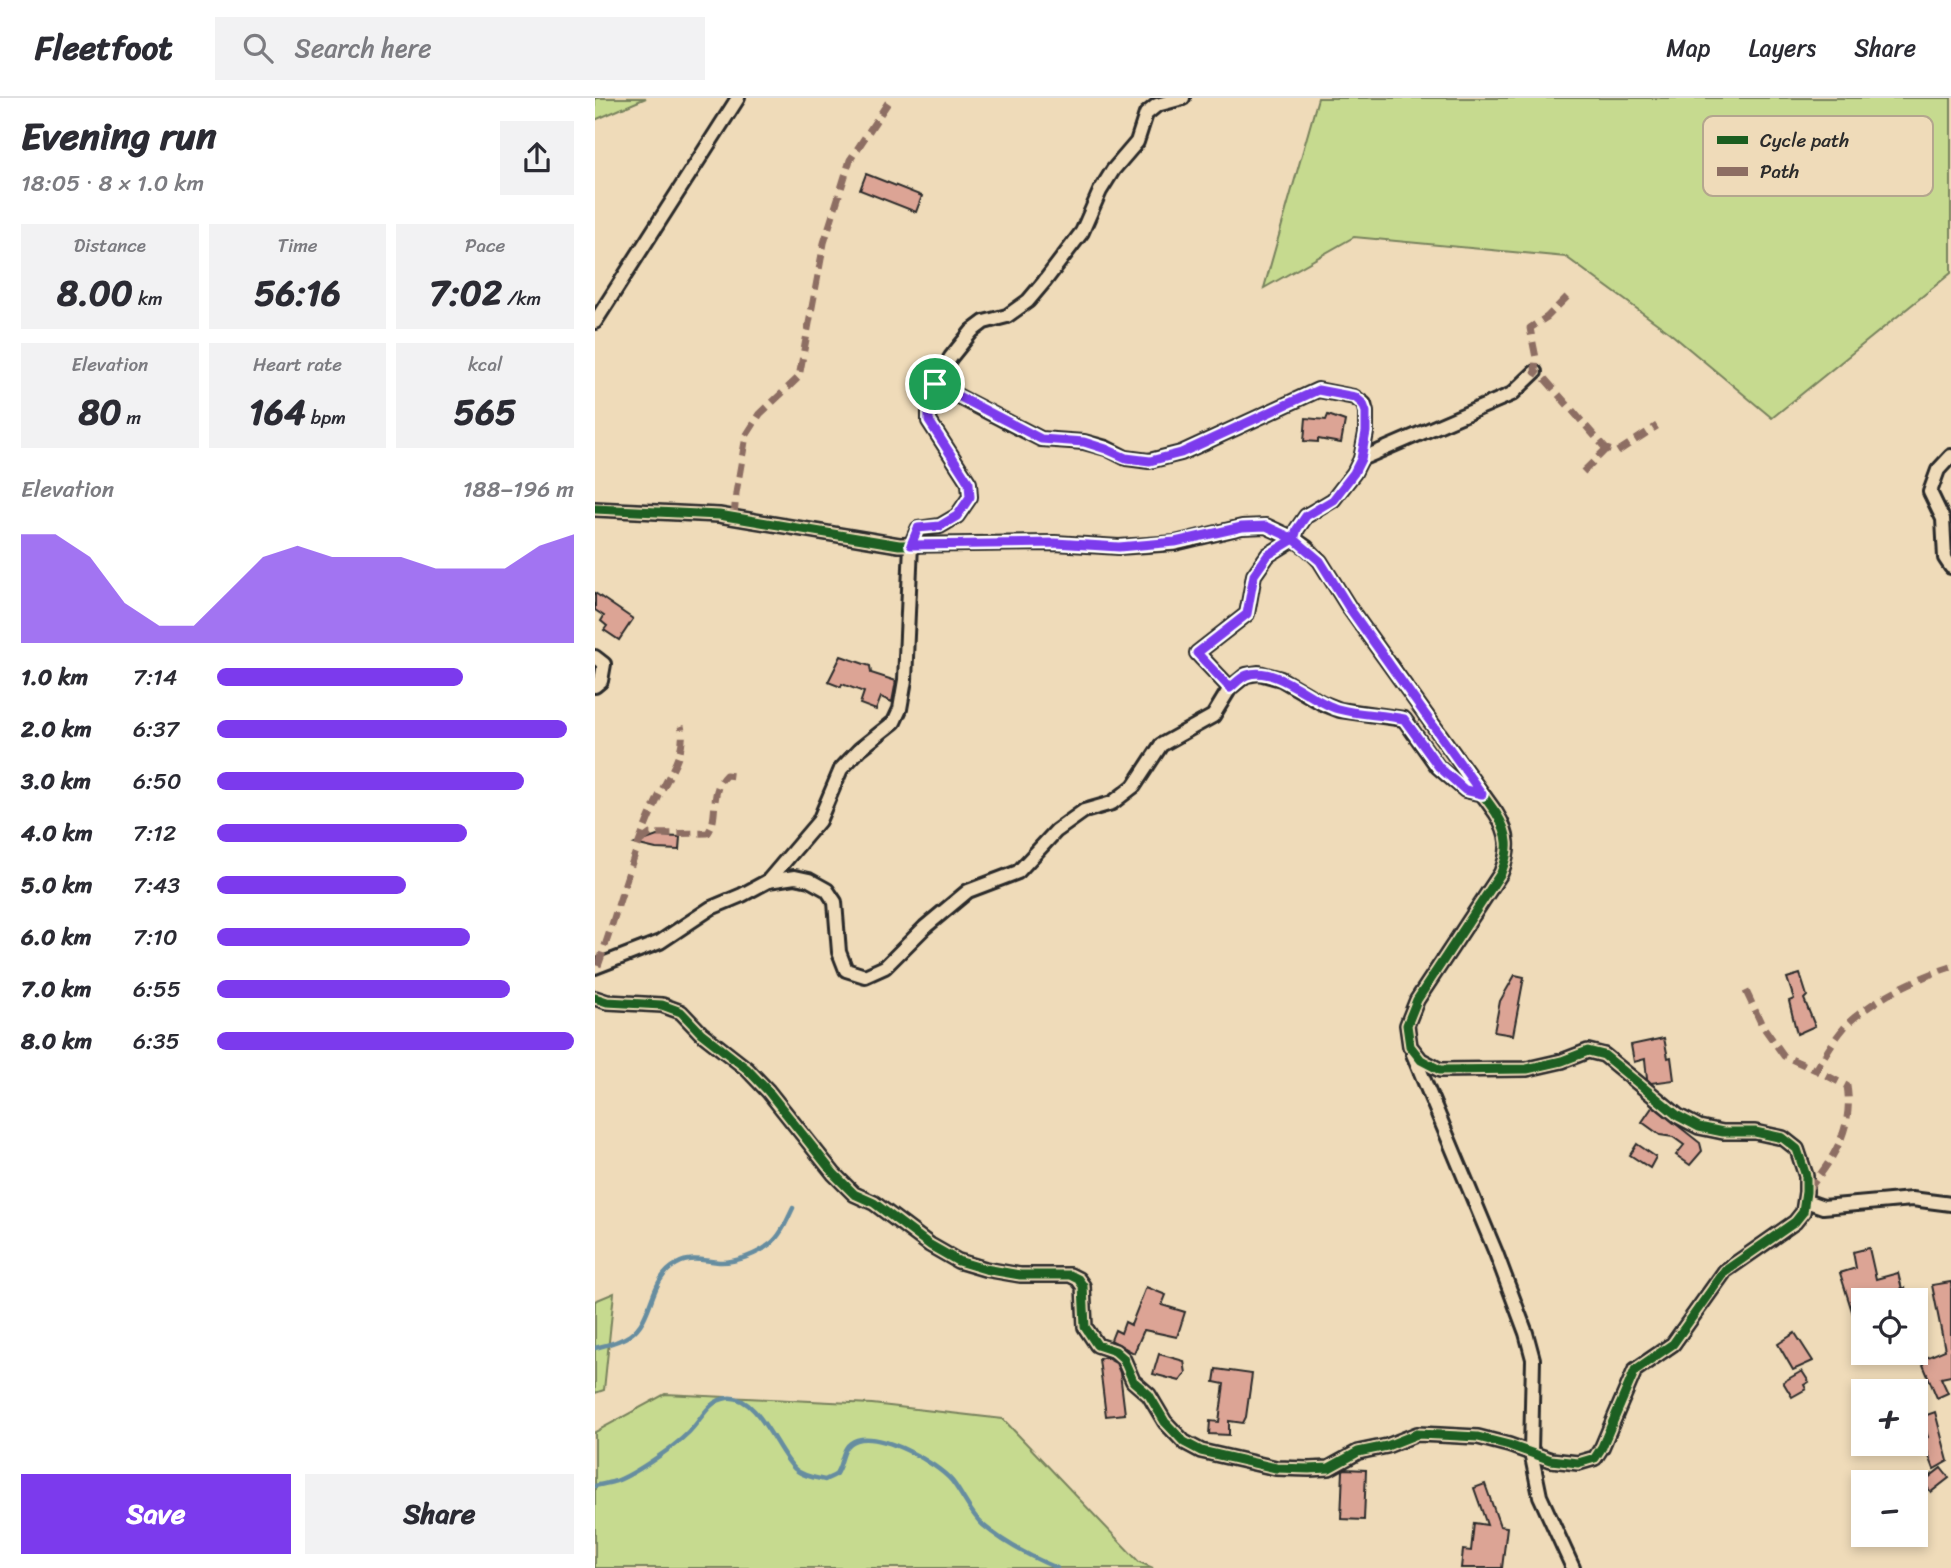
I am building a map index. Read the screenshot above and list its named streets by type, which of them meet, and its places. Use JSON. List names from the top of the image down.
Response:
{
  "legend": ["Cycle path", "Path"],
  "page": {
    "header": "Fleetfoot",
    "search": "Search here",
    "nav": ["Map", "Layers", "Share"],
    "heading": ["Evening run", "18:05 · 8 × 1.0 km"],
    "stats": [
      ["Distance", "8.00 km"],
      ["Time", "56:16"],
      ["Pace", "7:02 /km"],
      ["Elevation", "80 m"],
      ["Heart rate", "164 bpm"],
      ["kcal", "565"]
    ],
    "chart": ["Elevation", "188–196 m"],
    "list": [
      {
        "name": "1.0 km",
        "note": "7:14"
      },
      {
        "name": "2.0 km",
        "note": "6:37"
      },
      {
        "name": "3.0 km",
        "note": "6:50"
      },
      {
        "name": "4.0 km",
        "note": "7:12"
      },
      {
        "name": "5.0 km",
        "note": "7:43"
      },
      {
        "name": "6.0 km",
        "note": "7:10"
      },
      {
        "name": "7.0 km",
        "note": "6:55"
      },
      {
        "name": "8.0 km",
        "note": "6:35"
      }
    ],
    "map_buttons": ["+", "−"],
    "buttons": ["Save", "Share"]
  }
}
